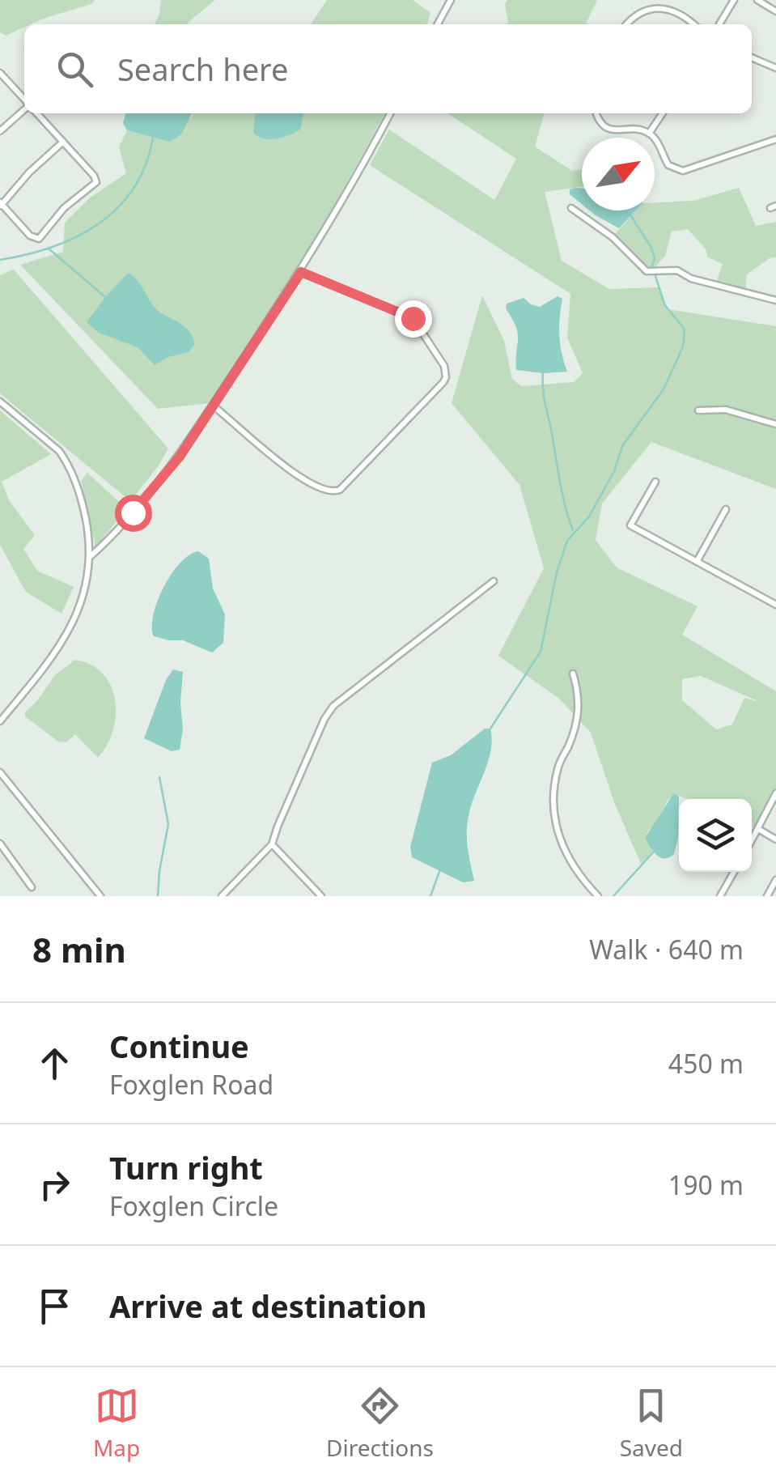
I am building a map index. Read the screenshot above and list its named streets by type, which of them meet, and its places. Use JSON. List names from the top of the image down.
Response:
{
  "north": "top right",
  "page": {
    "search": "Search here",
    "heading": ["8 min", "Walk · 640 m"],
    "list": [
      ["Continue", "Foxglen Road", "450 m"],
      ["Turn right", "Foxglen Circle", "190 m"],
      "Arrive at destination"
    ],
    "nav": ["Map", "Directions", "Saved"]
  }
}
